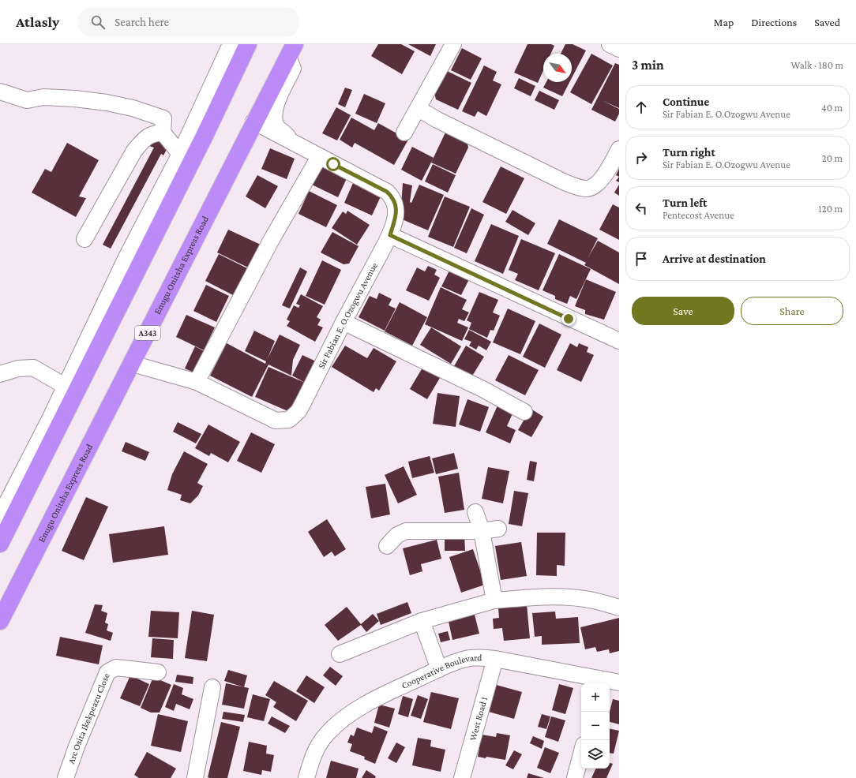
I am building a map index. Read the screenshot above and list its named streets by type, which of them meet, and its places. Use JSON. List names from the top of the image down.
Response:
{
  "streets": {
    "highway": ["Enugu Onitsha Express Road", "A343"],
    "street": [
      "Sir Fabian E. O.Ozogwu Avenue",
      "Cooperative Boulevard",
      "West Road 1",
      "Arc Osita Ikekpeazu Close"
    ]
  },
  "crossings": [
    ["Enugu Onitsha Express Road", "Sir Fabian E. O.Ozogwu Avenue"],
    ["Cooperative Boulevard", "West Road 1"]
  ],
  "north": "bottom right",
  "page": {
    "header": "Atlasly",
    "search": "Search here",
    "nav": ["Map", "Directions", "Saved"],
    "heading": ["3 min", "Walk · 180 m"],
    "list": [
      ["Continue", "Sir Fabian E. O.Ozogwu Avenue", "40 m"],
      ["Turn right", "Sir Fabian E. O.Ozogwu Avenue", "20 m"],
      ["Turn left", "Pentecost Avenue", "120 m"],
      "Arrive at destination"
    ],
    "buttons": ["Save", "Share"],
    "map_buttons": ["+", "−"]
  }
}
